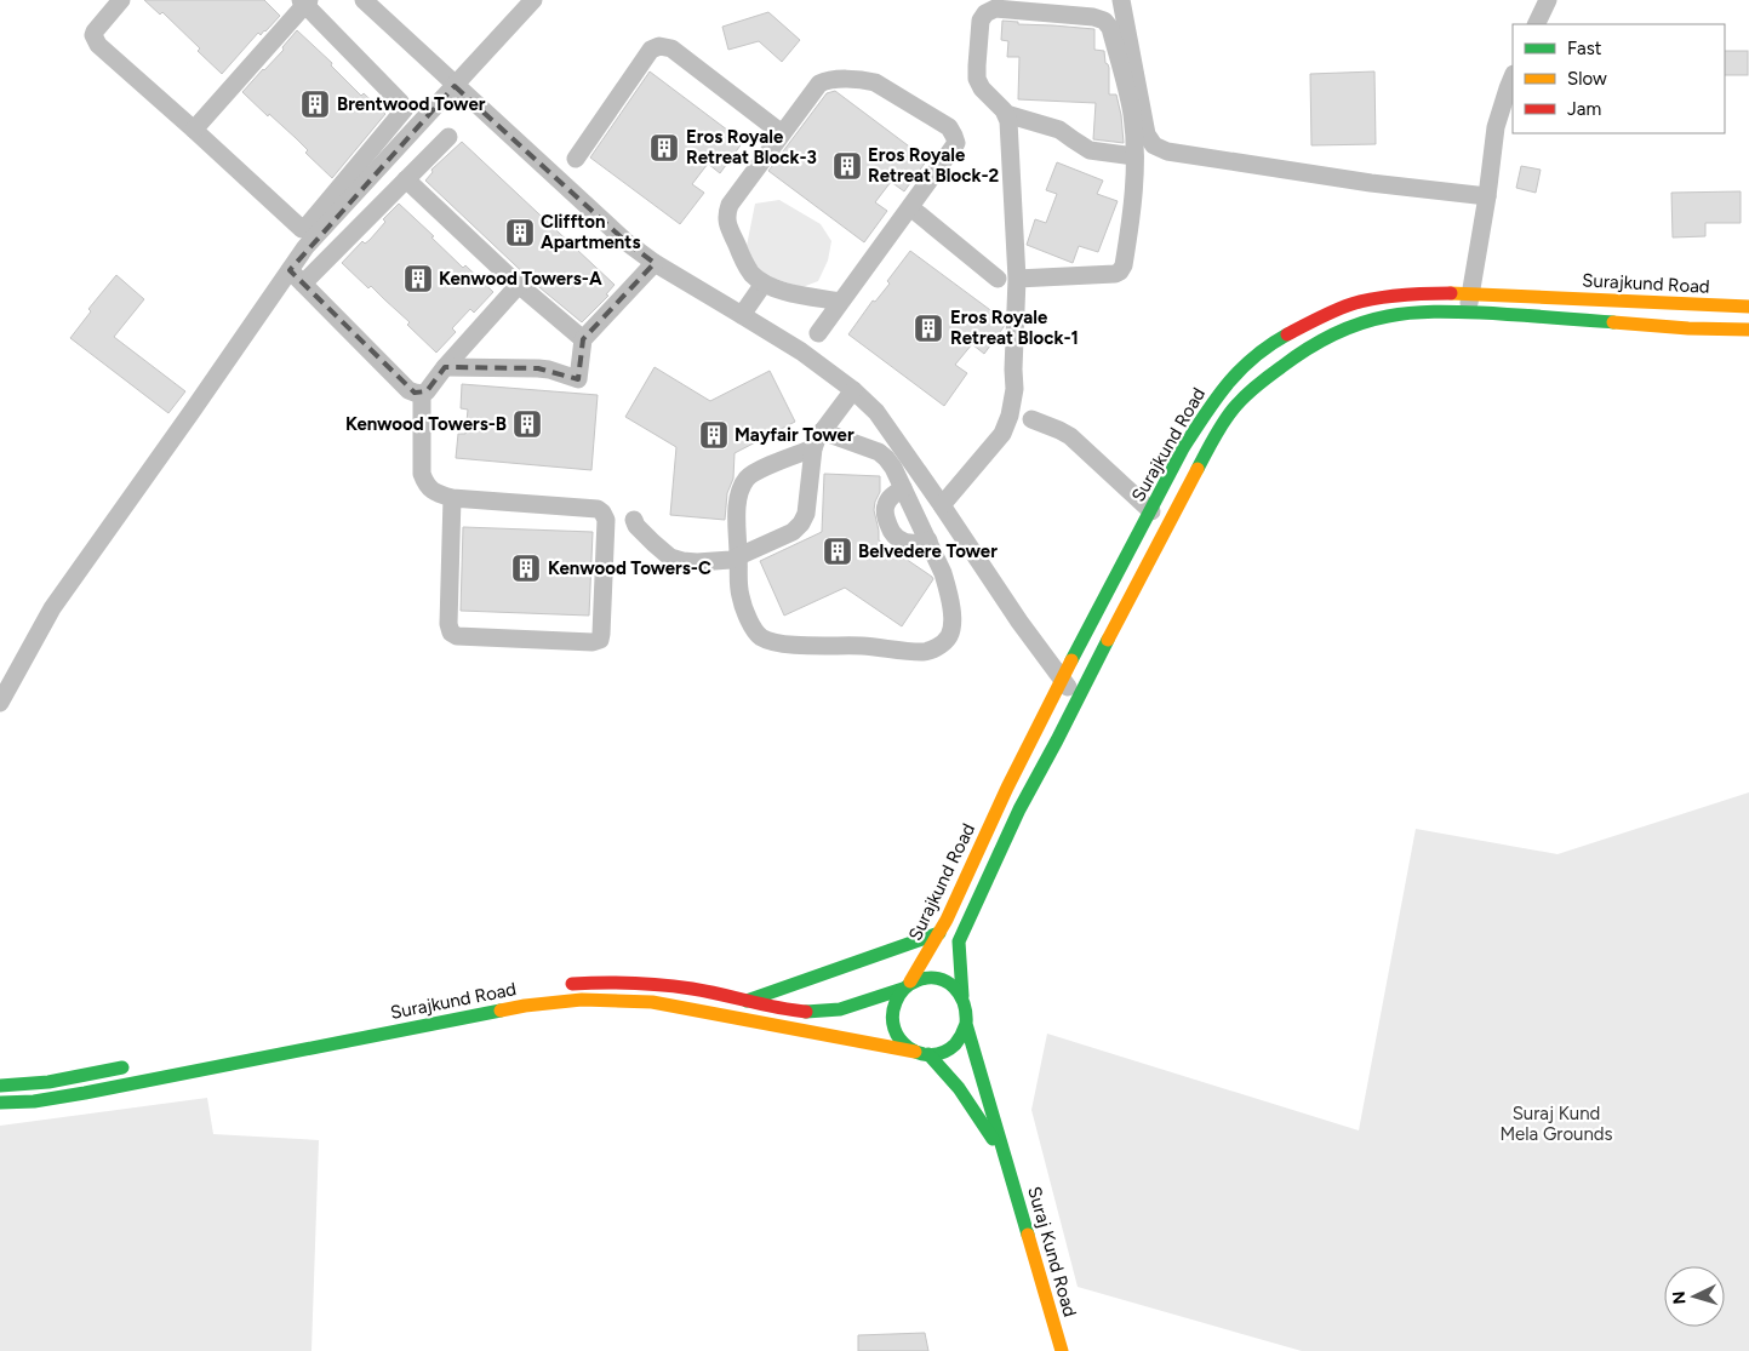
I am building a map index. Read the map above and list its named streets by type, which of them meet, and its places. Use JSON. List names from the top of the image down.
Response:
{
  "streets": {
    "main road": ["Surajkund Road", "Suraj Kund Road"]
  },
  "crossings": [
    ["Surajkund Road", "Suraj Kund Road"]
  ],
  "parks": ["Suraj Kund Mela Grounds"],
  "places": {
    "building": [
      "Brentwood Tower",
      "Eros Royale Retreat Block-3",
      "Eros Royale Retreat Block-2",
      "Cliffton Apartments",
      "Kenwood Towers-A",
      "Eros Royale Retreat Block-1",
      "Kenwood Towers-B",
      "Mayfair Tower",
      "Belvedere Tower",
      "Kenwood Towers-C"
    ]
  },
  "legend": ["Fast", "Slow", "Jam"],
  "north": "left"
}
